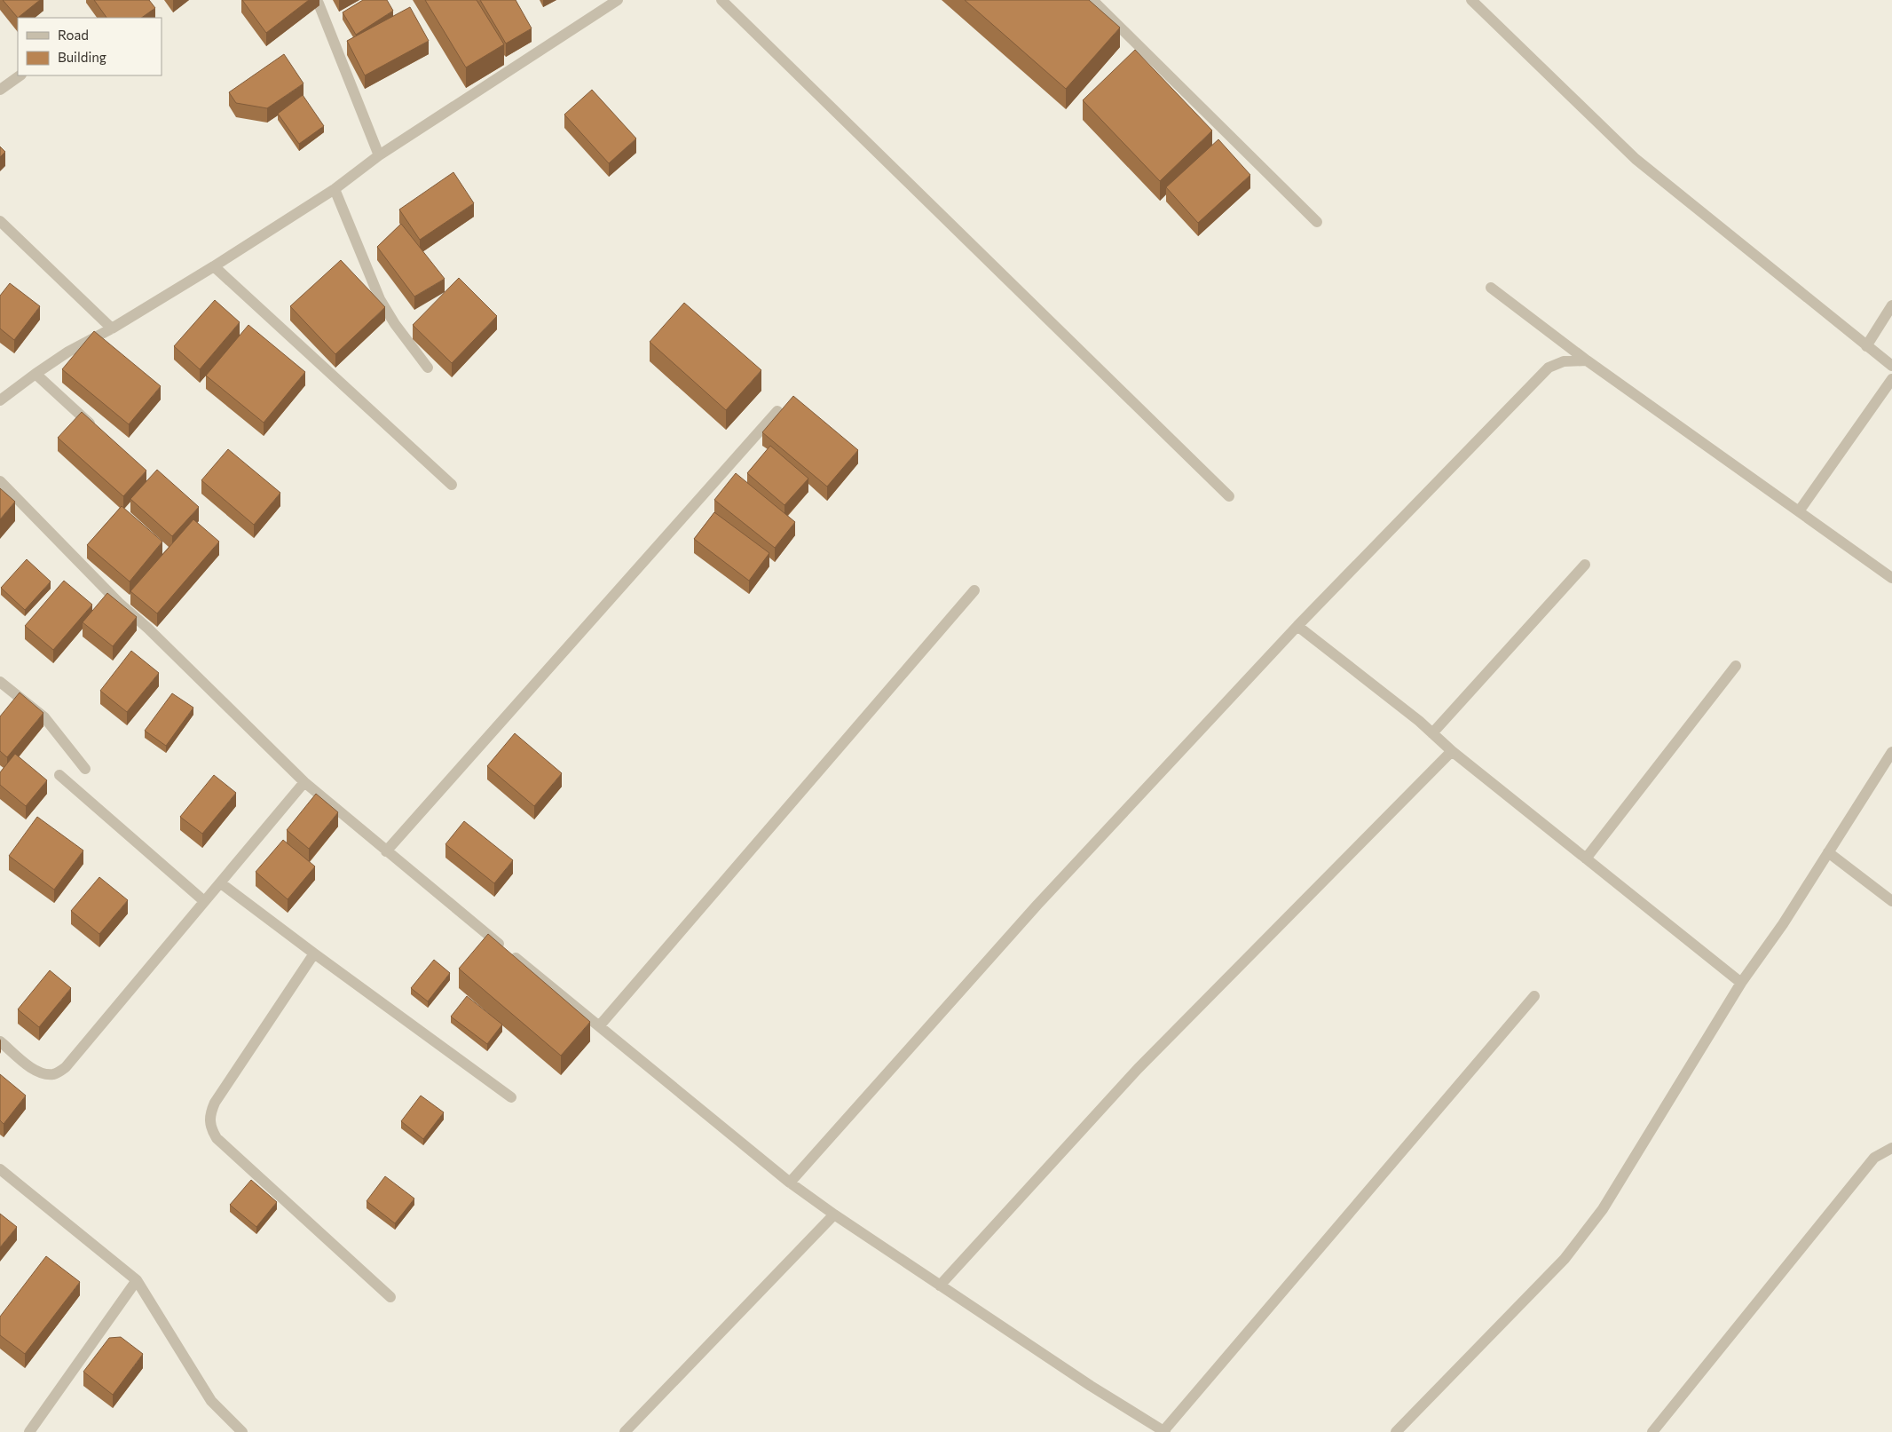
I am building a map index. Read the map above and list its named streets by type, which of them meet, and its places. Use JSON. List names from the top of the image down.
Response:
{
  "legend": ["Road", "Building"]
}
